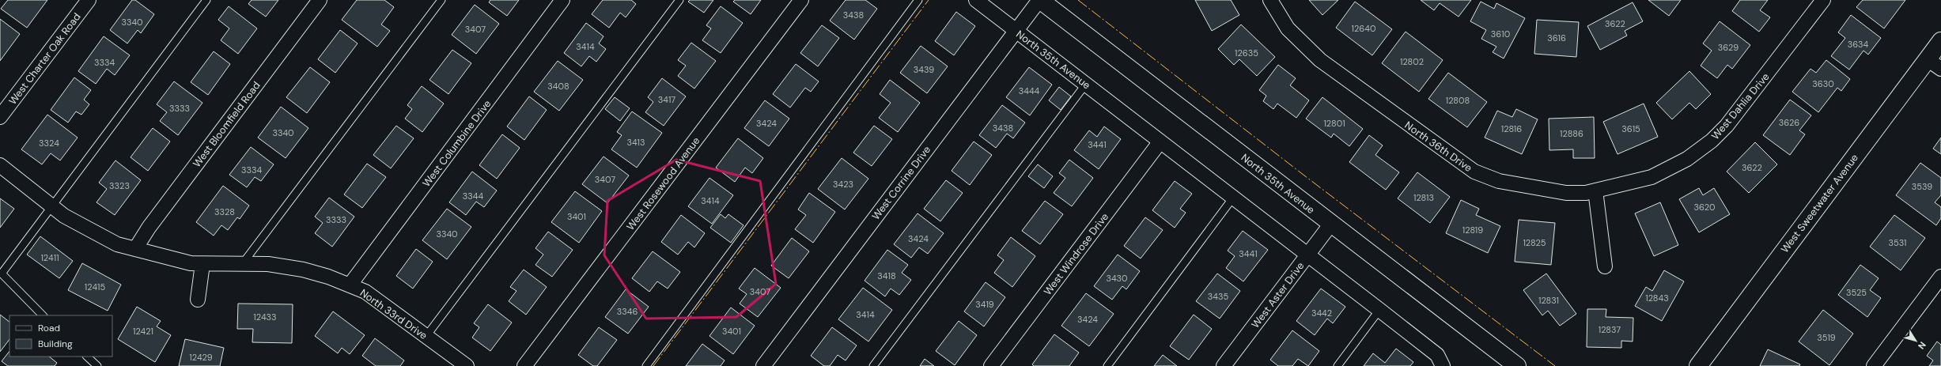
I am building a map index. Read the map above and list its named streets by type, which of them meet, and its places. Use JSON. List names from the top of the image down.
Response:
{
  "streets": {
    "main road": ["North 35th Avenue", "West Sweetwater Avenue"],
    "street": [
      "West Charter Oak Road",
      "West Dahlia Drive",
      "West Bloomfield Road",
      "West Columbine Drive",
      "North 36th Drive",
      "West Corrine Drive",
      "West Rosewood Avenue",
      "West Windrose Drive",
      "West Aster Drive",
      "North 33rd Drive"
    ]
  },
  "crossings": [
    ["North 35th Avenue", "West Corrine Drive"],
    ["North 35th Avenue", "West Windrose Drive"],
    ["North 35th Avenue", "West Aster Drive"],
    ["West Dahlia Drive", "North 36th Drive"],
    ["West Bloomfield Road", "North 33rd Drive"],
    ["West Columbine Drive", "North 33rd Drive"]
  ],
  "house_numbers": [
    "3438",
    "3340",
    "3622",
    "12640",
    "3407",
    "3610",
    "3616",
    "3634",
    "3414",
    "3629",
    "12635",
    "12802",
    "3334",
    "3439",
    "3630",
    "3408",
    "3444",
    "3417",
    "12808",
    "3333",
    "3626",
    "3424",
    "12801",
    "3438",
    "12816",
    "3615",
    "3340",
    "12886",
    "3413",
    "3324",
    "3441",
    "3622",
    "3334",
    "3407",
    "3423",
    "3323",
    "3539",
    "3344",
    "12813",
    "3414",
    "3620",
    "3328",
    "3401",
    "3333",
    "12819",
    "3340",
    "3424",
    "12825",
    "3531",
    "3441",
    "12411",
    "3418",
    "3430",
    "12415",
    "3407",
    "3525",
    "3435",
    "12843",
    "12831",
    "3419",
    "3346",
    "3442",
    "3414",
    "12433",
    "3424",
    "12837",
    "12421",
    "3401",
    "3519",
    "12429"
  ],
  "legend": ["Road", "Building"],
  "north": "bottom right"
}
